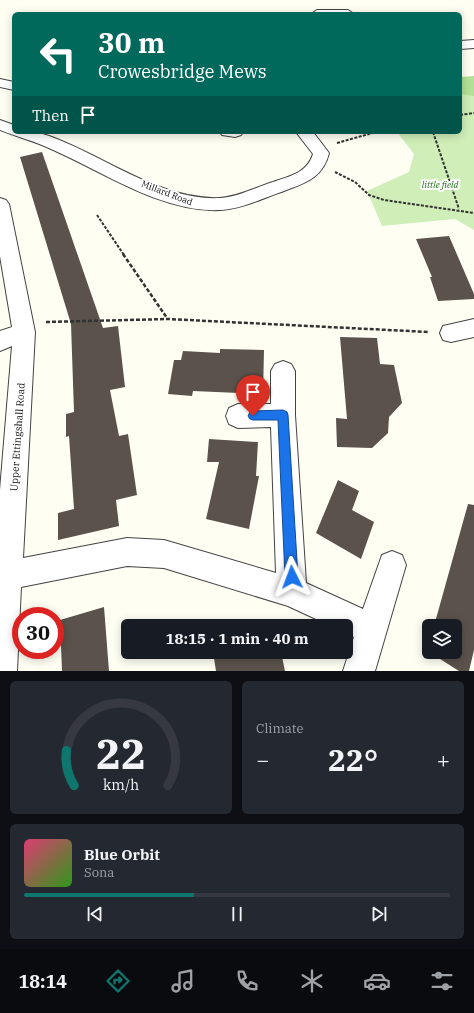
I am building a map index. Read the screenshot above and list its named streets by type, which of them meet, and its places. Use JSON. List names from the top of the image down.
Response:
{
  "streets": {
    "street": ["Millard Road", "Upper Ettingshall Road"]
  },
  "parks": ["little field"],
  "page": {
    "turn": ["30 m", "Crowesbridge Mews"],
    "then": "Then",
    "limit": "30",
    "trip": "18:15 · 1 min · 40 m",
    "tile": "Climate",
    "heat": ["−", "22°", "+"],
    "song": ["Blue Orbit", "Sona"],
    "tabs": "18:14",
    "gauge": ["22", "km/h"]
  }
}
